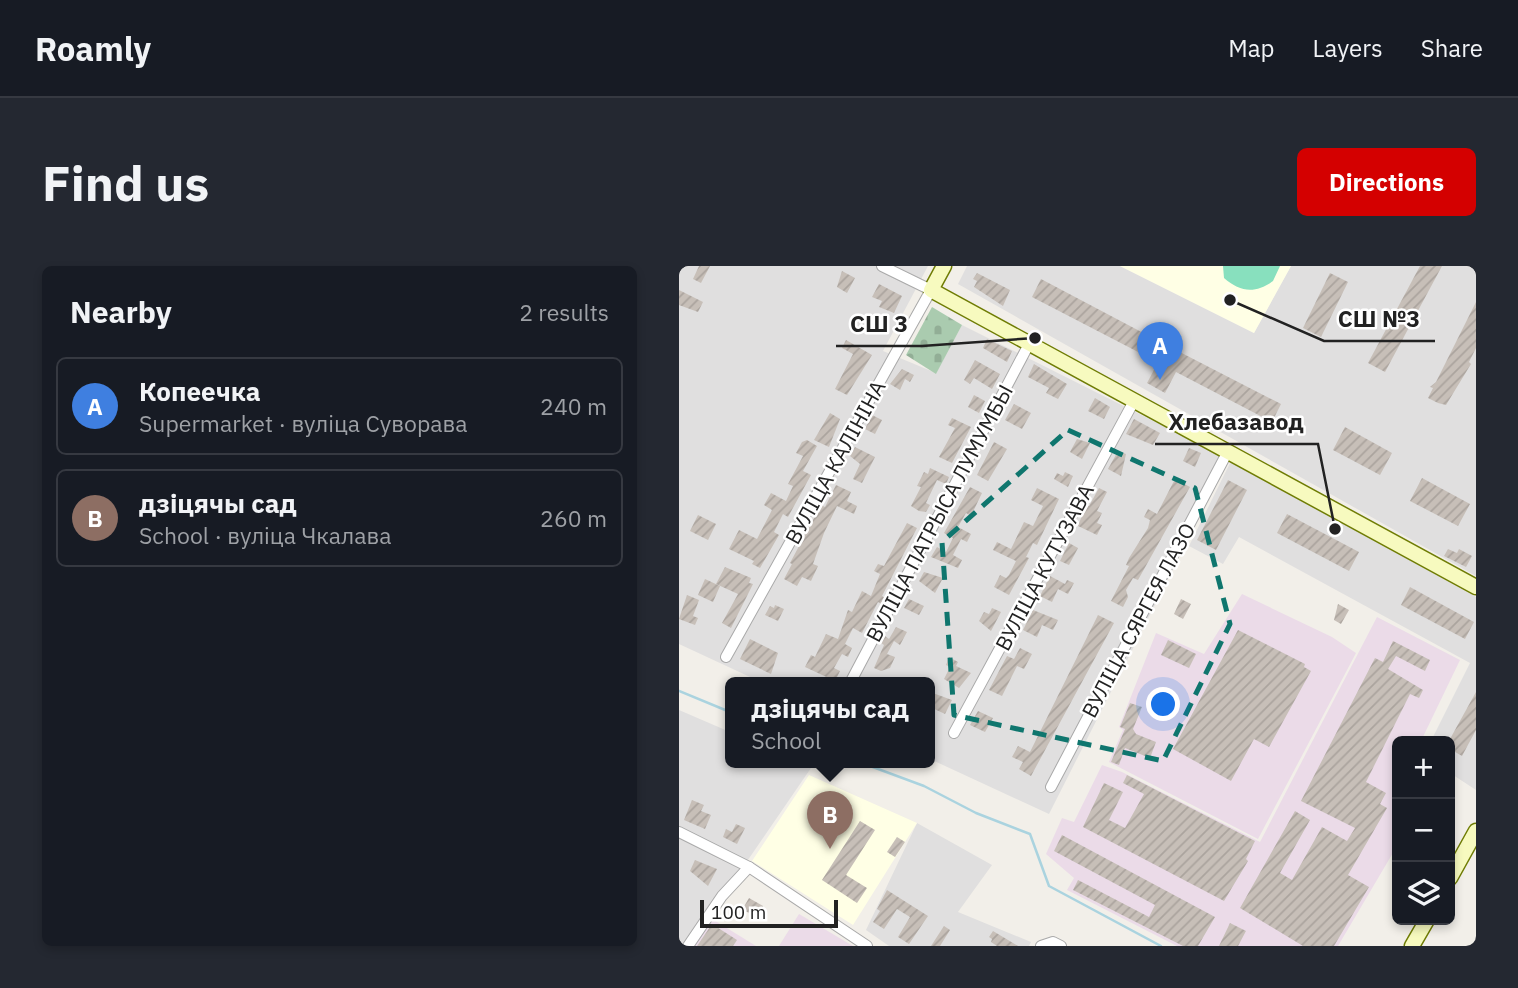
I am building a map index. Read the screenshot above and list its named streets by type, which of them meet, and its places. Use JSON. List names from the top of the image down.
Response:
{
  "streets": {
    "main road": ["ВУЛІЦА КАЛІНІНА"],
    "street": ["ВУЛІЦА ПАТРЫСА ЛУМУМБЫ", "ВУЛІЦА КУТУЗАВА", "ВУЛІЦА СЯРГЕЯ ЛАЗО"]
  },
  "places": ["СШ №3", "СШ 3", "Хлебазавод"],
  "scale_bar": "100 m",
  "page": {
    "header": "Roamly",
    "nav": ["Map", "Layers", "Share"],
    "buttons": "Directions",
    "title": "Find us",
    "heading": ["Nearby", "2 results"],
    "pins": ["A", "B"],
    "list": [
      {
        "mark": "A",
        "name": "Копеечка",
        "note": "Supermarket · вуліца Суворава",
        "value": "240 m"
      },
      {
        "mark": "B",
        "name": "дзіцячы сад",
        "note": "School · вуліца Чкалава",
        "value": "260 m"
      }
    ],
    "popup": ["дзіцячы сад", "School"],
    "map_buttons": ["+", "−"],
    "scale": "100 m"
  }
}
